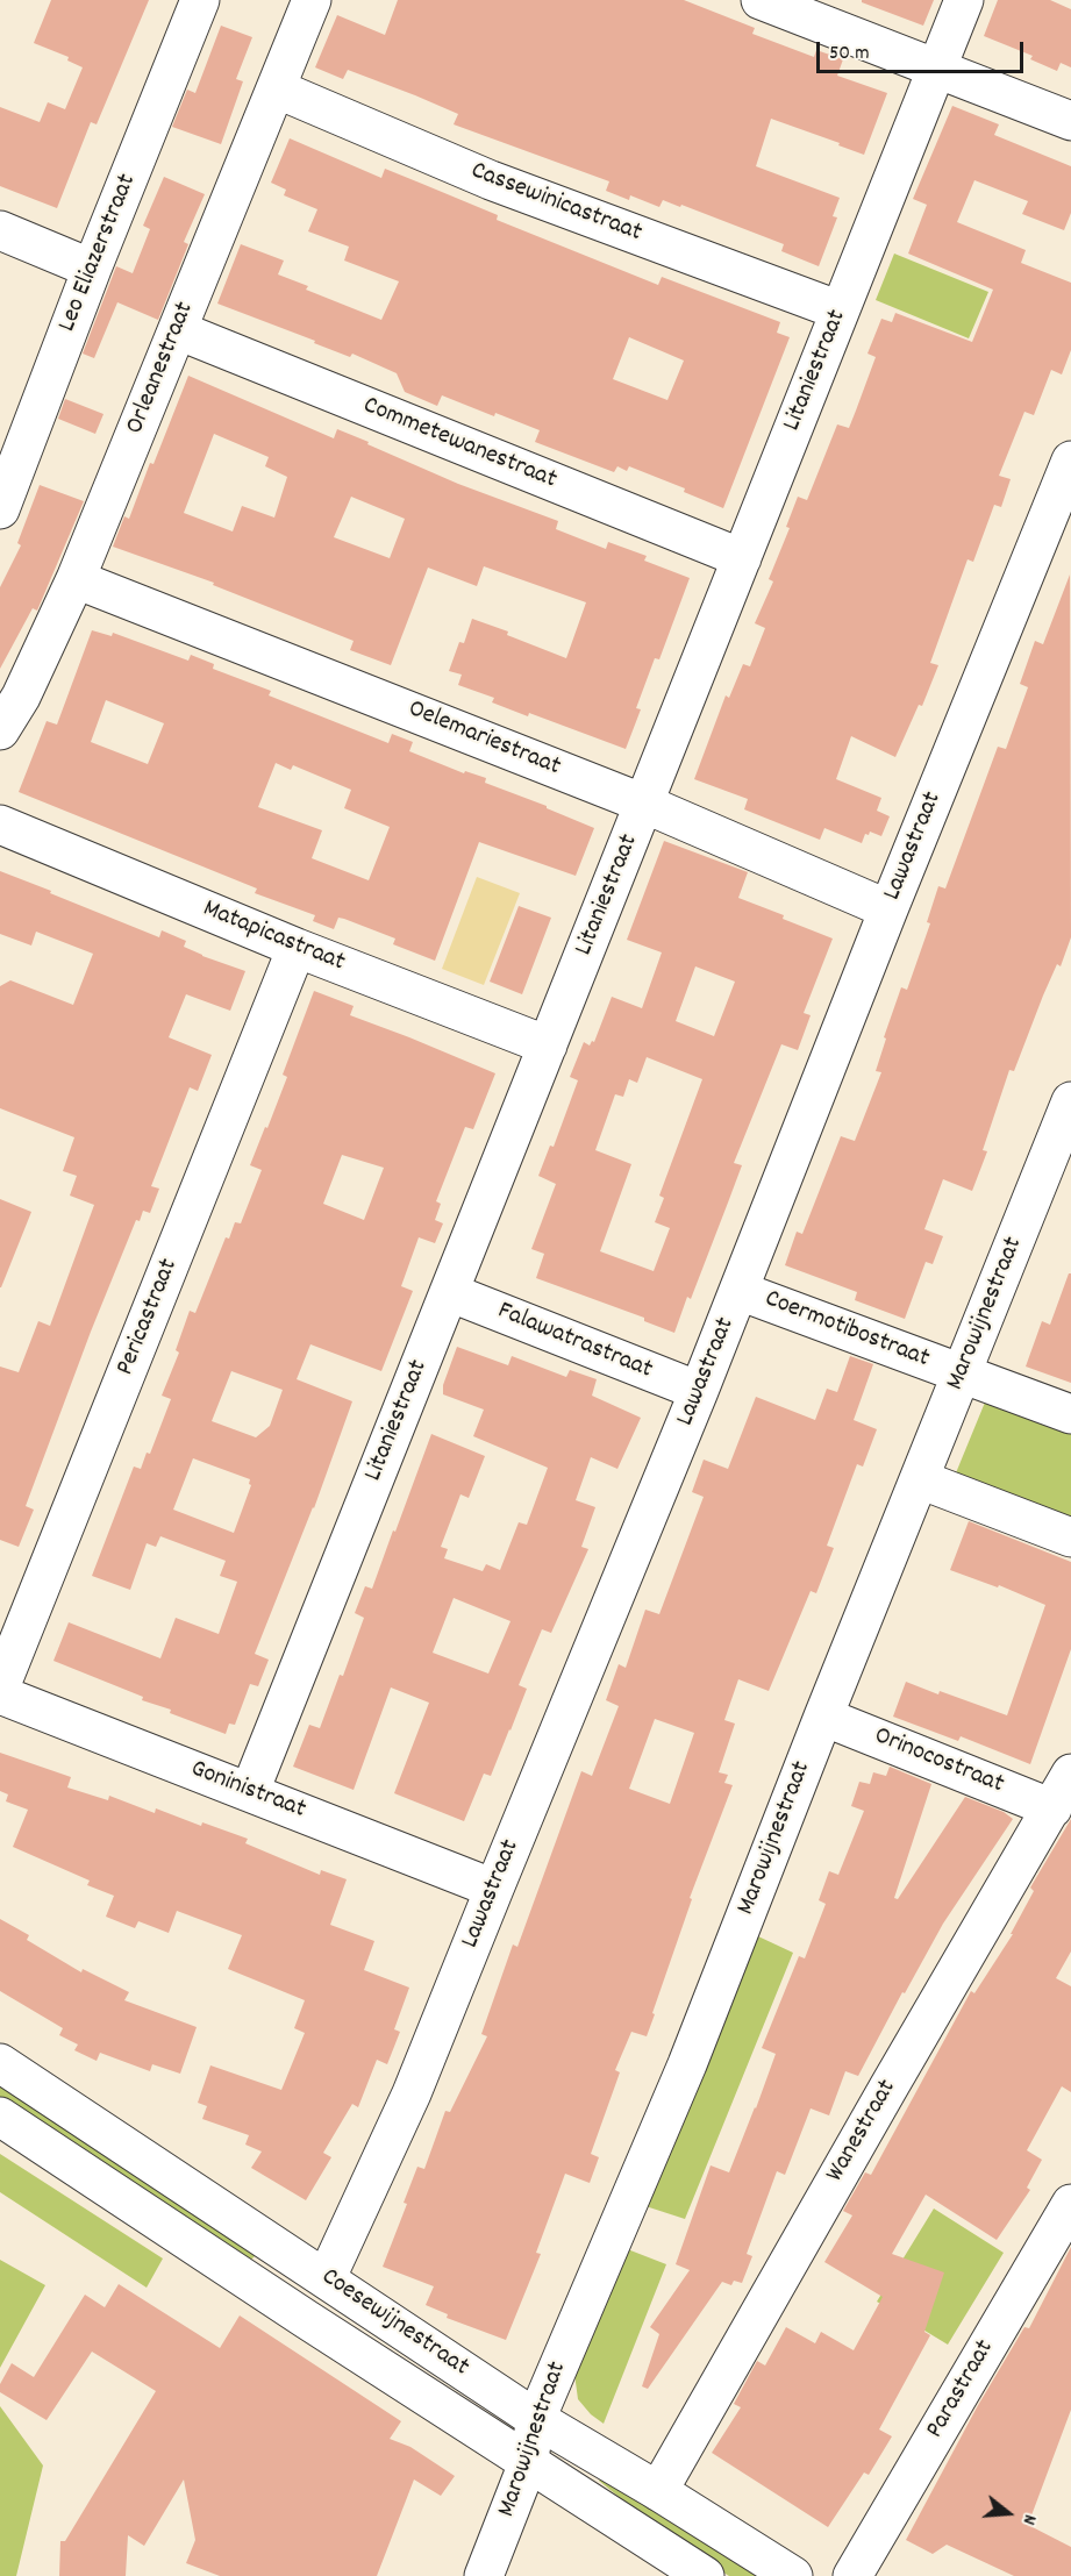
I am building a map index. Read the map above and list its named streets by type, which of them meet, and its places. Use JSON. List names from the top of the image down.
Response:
{
  "streets": {
    "street": [
      "Cassewinicastraat",
      "Leo Eliazerstraat",
      "Orleanestraat",
      "Litaniestraat",
      "Commetewanestraat",
      "Oelemariestraat",
      "Lawastraat",
      "Matapicastraat",
      "Marowijnestraat",
      "Pericastraat",
      "Coermotibostraat",
      "Falawatrastraat",
      "Orinocostraat",
      "Goninistraat",
      "Wanestraat",
      "Coesewijnestraat",
      "Parastraat"
    ]
  },
  "crossings": [
    ["Cassewinicastraat", "Orleanestraat"],
    ["Cassewinicastraat", "Litaniestraat"],
    ["Orleanestraat", "Commetewanestraat"],
    ["Orleanestraat", "Oelemariestraat"],
    ["Litaniestraat", "Commetewanestraat"],
    ["Litaniestraat", "Oelemariestraat"],
    ["Litaniestraat", "Matapicastraat"],
    ["Litaniestraat", "Falawatrastraat"],
    ["Litaniestraat", "Goninistraat"],
    ["Oelemariestraat", "Lawastraat"],
    ["Lawastraat", "Coermotibostraat"],
    ["Lawastraat", "Falawatrastraat"],
    ["Lawastraat", "Goninistraat"],
    ["Lawastraat", "Coesewijnestraat"],
    ["Matapicastraat", "Pericastraat"],
    ["Marowijnestraat", "Coermotibostraat"],
    ["Marowijnestraat", "Orinocostraat"],
    ["Marowijnestraat", "Coesewijnestraat"],
    ["Orinocostraat", "Wanestraat"],
    ["Wanestraat", "Coesewijnestraat"]
  ],
  "scale_bar": "50 m",
  "north": "right"
}
